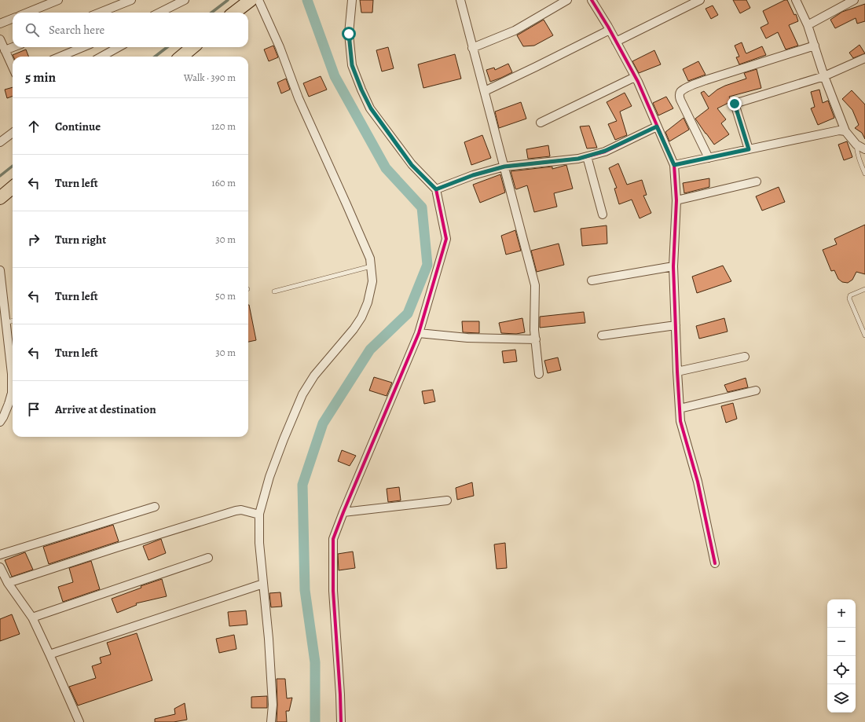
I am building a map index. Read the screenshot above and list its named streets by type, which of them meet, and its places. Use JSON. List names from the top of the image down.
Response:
{
  "page": {
    "search": "Search here",
    "heading": ["5 min", "Walk · 390 m"],
    "list": [
      ["Continue", "120 m"],
      ["Turn left", "160 m"],
      ["Turn right", "30 m"],
      ["Turn left", "50 m"],
      ["Turn left", "30 m"],
      "Arrive at destination"
    ],
    "map_buttons": ["+", "−"]
  }
}
